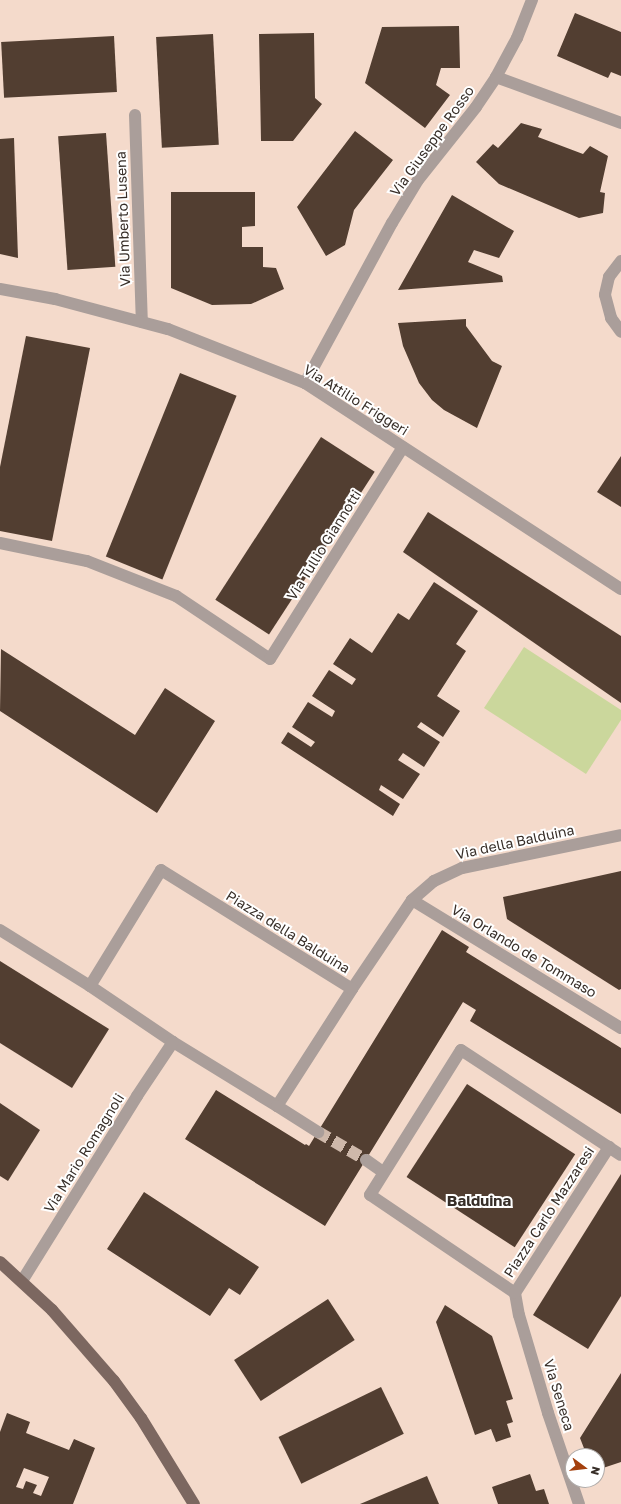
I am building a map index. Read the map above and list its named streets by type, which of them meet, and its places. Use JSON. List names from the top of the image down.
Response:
{
  "streets": {
    "street": [
      "Via Giuseppe Rosso",
      "Via Umberto Lusena",
      "Via Attilio Friggeri",
      "Via Tullio Giannotti",
      "Via della Balduina",
      "Piazza della Balduina",
      "Via Orlando de Tommaso",
      "Via Mario Romagnoli",
      "Piazza Carlo Mazzaresi",
      "Via Seneca"
    ]
  },
  "crossings": [
    ["Via Giuseppe Rosso", "Via Attilio Friggeri"],
    ["Via Umberto Lusena", "Via Attilio Friggeri"],
    ["Via Attilio Friggeri", "Via Tullio Giannotti"],
    ["Via della Balduina", "Piazza della Balduina"],
    ["Via della Balduina", "Via Orlando de Tommaso"],
    ["Piazza Carlo Mazzaresi", "Via Seneca"]
  ],
  "districts": ["Balduina"],
  "north": "right"
}
